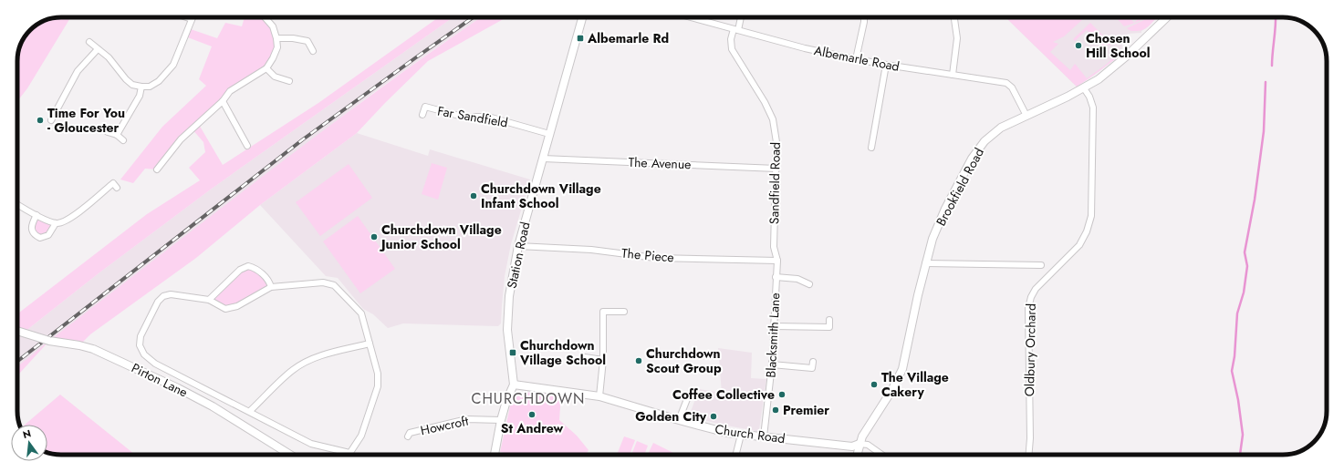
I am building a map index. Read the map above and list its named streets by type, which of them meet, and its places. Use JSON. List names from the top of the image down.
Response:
{
  "streets": {
    "street": [
      "Albemarle Road",
      "Far Sandfield",
      "The Avenue",
      "Sandfield Road",
      "Brookfield Road",
      "Station Road",
      "The Piece",
      "Blacksmith Lane",
      "Oldbury Orchard",
      "Pirton Lane",
      "Howcroft",
      "Church Road"
    ]
  },
  "crossings": [
    ["Albemarle Road", "Sandfield Road"],
    ["Albemarle Road", "Brookfield Road"],
    ["Far Sandfield", "Station Road"],
    ["The Avenue", "Sandfield Road"],
    ["The Avenue", "Station Road"],
    ["Sandfield Road", "The Piece"],
    ["Sandfield Road", "Blacksmith Lane"],
    ["Brookfield Road", "Oldbury Orchard"],
    ["Brookfield Road", "Church Road"],
    ["Station Road", "The Piece"],
    ["Station Road", "Church Road"],
    ["The Piece", "Blacksmith Lane"],
    ["Blacksmith Lane", "Church Road"]
  ],
  "districts": ["CHURCHDOWN"],
  "places": {
    "transit": ["Albemarle Rd", "Churchdown Village School"],
    "other": [
      "Chosen Hill School",
      "Time For You - Gloucester",
      "Churchdown Village Infant School",
      "Churchdown Village Junior School",
      "Churchdown Scout Group",
      "The Village Cakery",
      "Coffee Collective",
      "Premier",
      "St Andrew",
      "Golden City"
    ]
  },
  "north": "top"
}
